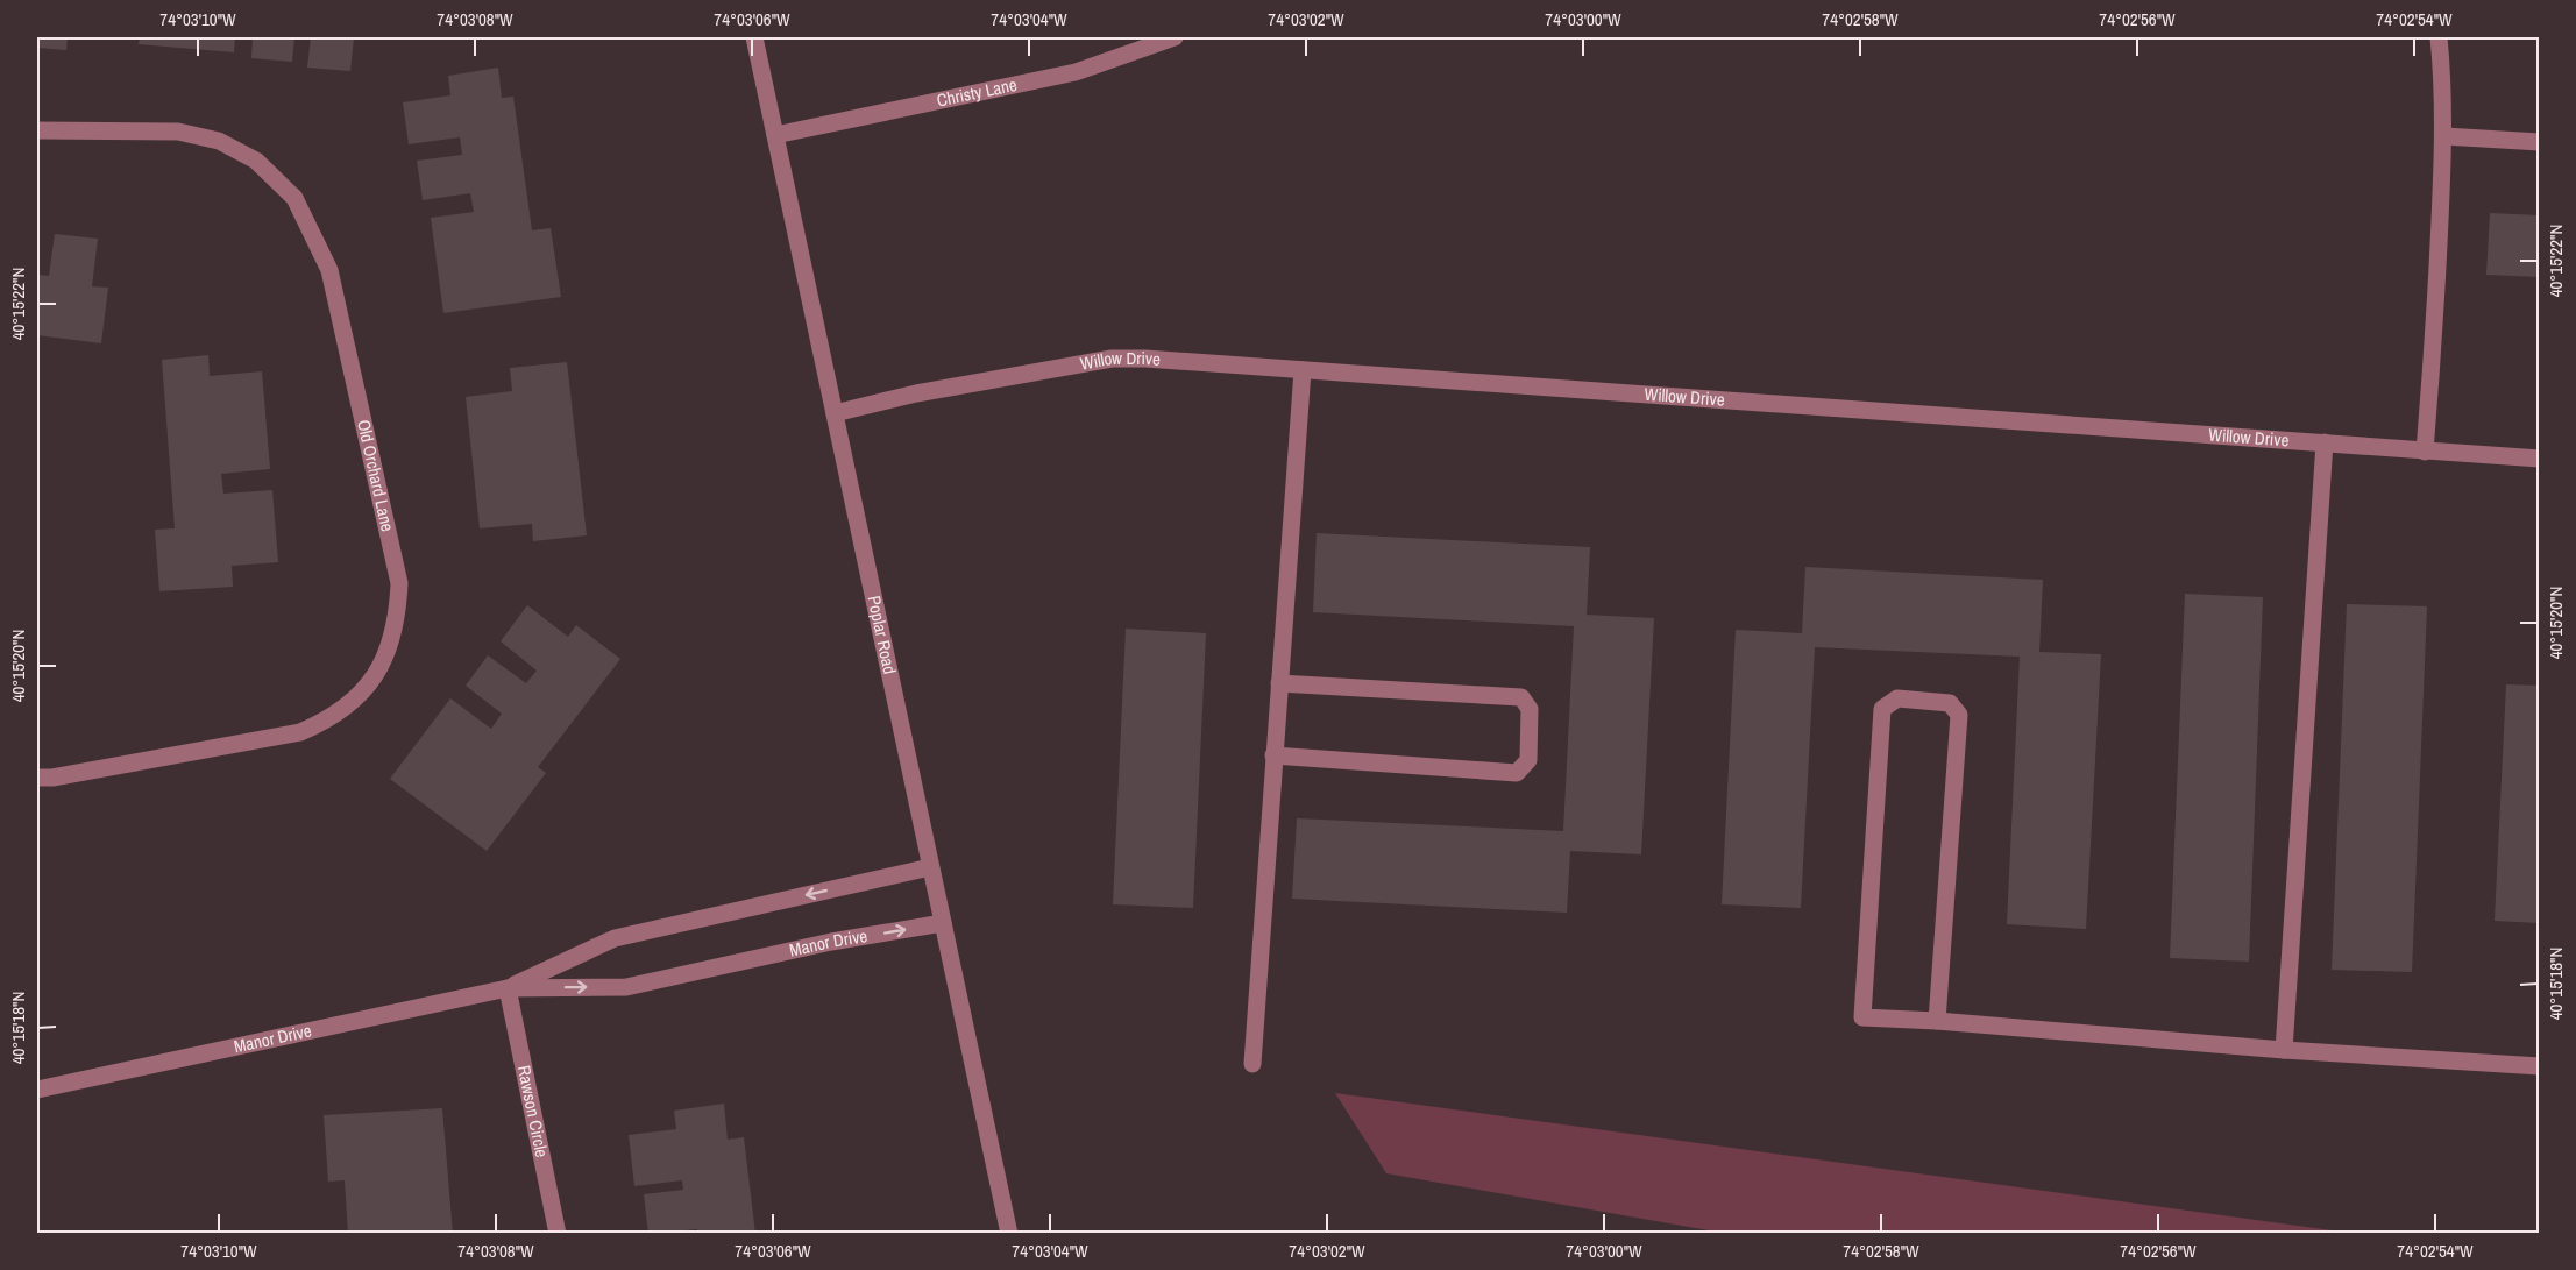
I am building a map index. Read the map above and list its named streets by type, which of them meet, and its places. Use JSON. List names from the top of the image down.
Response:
{
  "streets": {
    "street": [
      "Christy Lane",
      "Willow Drive",
      "Old Orchard Lane",
      "Poplar Road",
      "Manor Drive",
      "Rawson Circle"
    ]
  },
  "crossings": [
    ["Christy Lane", "Poplar Road"],
    ["Willow Drive", "Poplar Road"],
    ["Poplar Road", "Manor Drive"],
    ["Manor Drive", "Rawson Circle"]
  ],
  "coordinates": [
    "74°03'10\"W",
    "74°03'08\"W",
    "74°03'06\"W",
    "74°03'04\"W",
    "74°03'02\"W",
    "74°03'00\"W",
    "74°02'58\"W",
    "74°02'56\"W",
    "74°02'54\"W",
    "40°15'22\"N",
    "40°15'20\"N",
    "40°15'18\"N"
  ]
}
